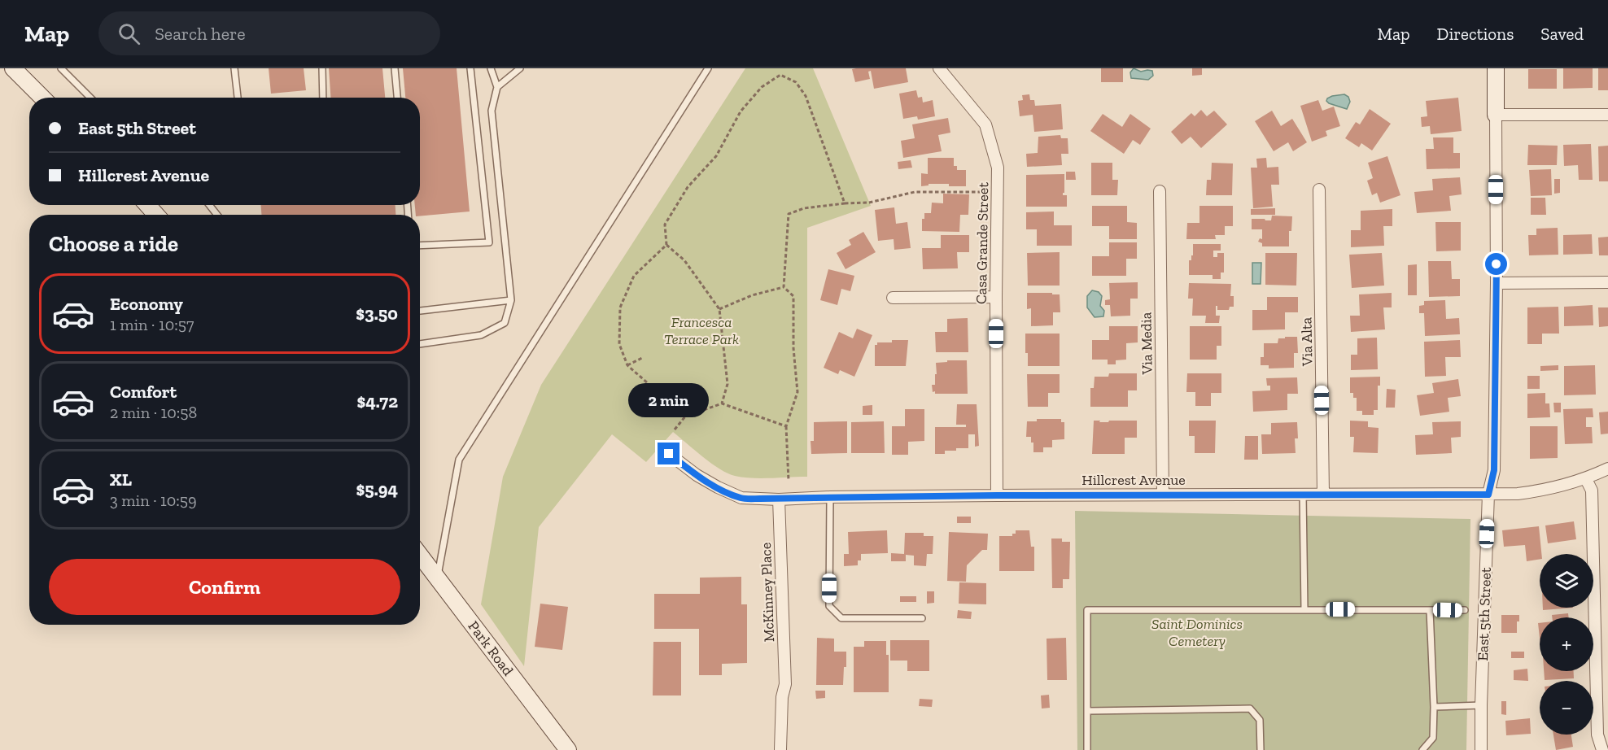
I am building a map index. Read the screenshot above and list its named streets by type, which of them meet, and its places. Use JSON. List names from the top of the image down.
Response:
{
  "streets": {
    "street": [
      "Casa Grande Street",
      "Via Alta",
      "Via Media",
      "Hillcrest Avenue",
      "McKinney Place",
      "East 5th Street",
      "Park Road"
    ]
  },
  "crossings": [
    ["Casa Grande Street", "Hillcrest Avenue"],
    ["Via Alta", "Hillcrest Avenue"],
    ["Via Media", "Hillcrest Avenue"],
    ["Hillcrest Avenue", "McKinney Place"],
    ["Hillcrest Avenue", "East 5th Street"]
  ],
  "parks": ["Francesca Terrace Park", "Saint Dominics Cemetery"],
  "page": {
    "header": "Map",
    "search": "Search here",
    "nav": ["Map", "Directions", "Saved"],
    "banner": ["East 5th Street", "Hillcrest Avenue"],
    "heading": "Choose a ride",
    "list": [
      {
        "name": "Economy",
        "note": "1 min · 10:57",
        "value": "$3.50"
      },
      {
        "name": "Comfort",
        "note": "2 min · 10:58",
        "value": "$4.72"
      },
      {
        "name": "XL",
        "note": "3 min · 10:59",
        "value": "$5.94"
      }
    ],
    "bubble": "2 min",
    "buttons": "Confirm",
    "map_buttons": ["+", "−"]
  }
}
